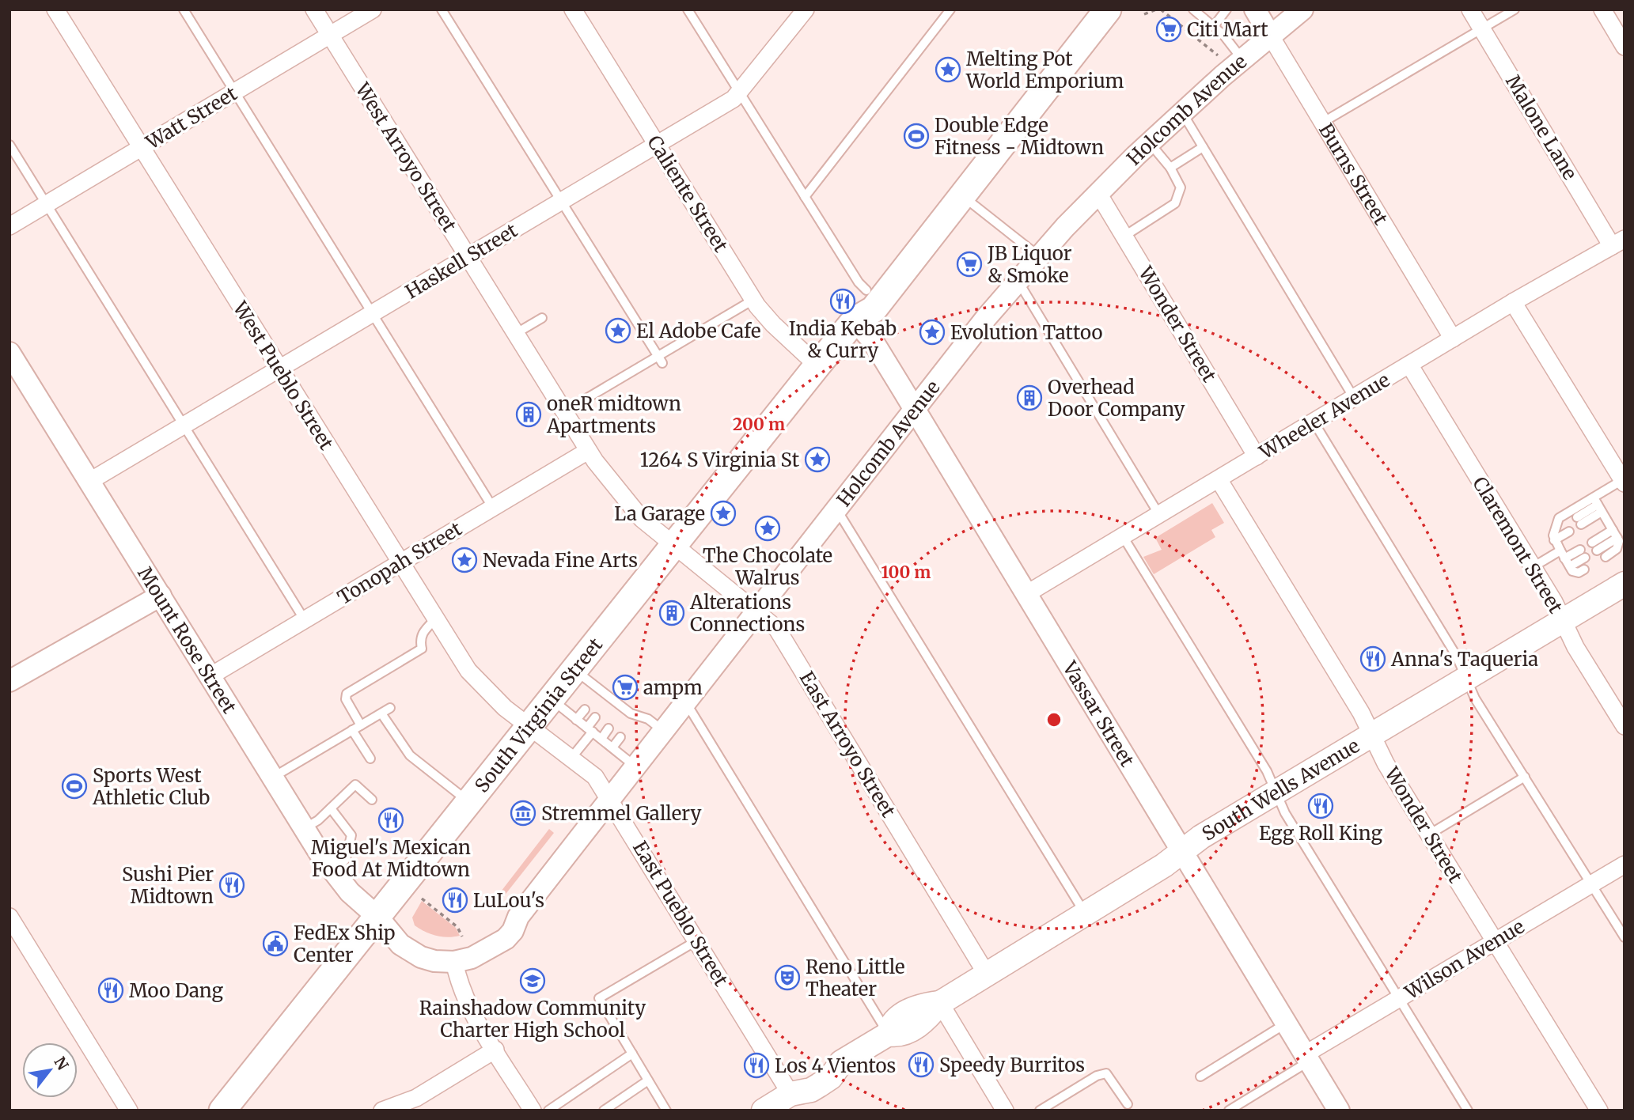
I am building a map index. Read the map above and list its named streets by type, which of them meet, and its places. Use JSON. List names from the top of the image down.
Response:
{
  "streets": {
    "main road": ["South Virginia Street", "South Wells Avenue"],
    "street": [
      "Holcomb Avenue",
      "Watt Street",
      "Malone Lane",
      "West Arroyo Street",
      "Burns Street",
      "Caliente Street",
      "Haskell Street",
      "Wonder Street",
      "West Pueblo Street",
      "Wheeler Avenue",
      "Claremont Street",
      "Tonopah Street",
      "Mount Rose Street",
      "Vassar Street",
      "East Arroyo Street",
      "East Pueblo Street",
      "Wilson Avenue"
    ]
  },
  "crossings": [
    ["Holcomb Avenue", "Burns Street"],
    ["Holcomb Avenue", "Wonder Street"],
    ["Holcomb Avenue", "Mount Rose Street"],
    ["Holcomb Avenue", "South Virginia Street"],
    ["Holcomb Avenue", "Vassar Street"],
    ["Holcomb Avenue", "East Arroyo Street"],
    ["Holcomb Avenue", "East Pueblo Street"],
    ["Watt Street", "West Arroyo Street"],
    ["Watt Street", "West Pueblo Street"],
    ["Malone Lane", "Wheeler Avenue"],
    ["West Arroyo Street", "Haskell Street"],
    ["West Arroyo Street", "Tonopah Street"],
    ["West Arroyo Street", "South Virginia Street"],
    ["West Arroyo Street", "East Arroyo Street"],
    ["Burns Street", "Wheeler Avenue"],
    ["Caliente Street", "Haskell Street"],
    ["Caliente Street", "South Virginia Street"],
    ["Haskell Street", "West Pueblo Street"],
    ["Haskell Street", "Mount Rose Street"],
    ["Wonder Street", "Wheeler Avenue"],
    ["Wonder Street", "South Wells Avenue"],
    ["Wonder Street", "Wilson Avenue"],
    ["West Pueblo Street", "Tonopah Street"],
    ["West Pueblo Street", "South Virginia Street"],
    ["West Pueblo Street", "East Pueblo Street"],
    ["Wheeler Avenue", "Claremont Street"],
    ["Wheeler Avenue", "Vassar Street"],
    ["Claremont Street", "South Wells Avenue"],
    ["Tonopah Street", "Mount Rose Street"],
    ["Mount Rose Street", "South Virginia Street"],
    ["South Virginia Street", "Vassar Street"],
    ["South Virginia Street", "East Arroyo Street"],
    ["South Virginia Street", "East Pueblo Street"],
    ["Vassar Street", "South Wells Avenue"],
    ["Vassar Street", "Wilson Avenue"],
    ["East Arroyo Street", "South Wells Avenue"],
    ["South Wells Avenue", "East Pueblo Street"]
  ],
  "places": {
    "supermarket": ["Citi Mart", "JB Liquor & Smoke", "ampm"],
    "place": [
      "Melting Pot World Emporium",
      "El Adobe Cafe",
      "Evolution Tattoo",
      "1264 S Virginia St",
      "La Garage",
      "The Chocolate Walrus",
      "Nevada Fine Arts"
    ],
    "sports": ["Double Edge Fitness - Midtown", "Sports West Athletic Club"],
    "restaurant": [
      "India Kebab & Curry",
      "Anna's Taqueria",
      "Egg Roll King",
      "Miguel's Mexican Food At Midtown",
      "Sushi Pier Midtown",
      "LuLou's",
      "Moo Dang",
      "Speedy Burritos",
      "Los 4 Vientos"
    ],
    "building": ["Overhead Door Company", "oneR midtown Apartments", "Alterations Connections"],
    "museum": ["Stremmel Gallery"],
    "public building": ["FedEx Ship Center"],
    "theatre": ["Reno Little Theater"],
    "school or university": ["Rainshadow Community Charter High School"]
  },
  "north": "top right",
  "rings": ["200 m", "100 m"]
}
